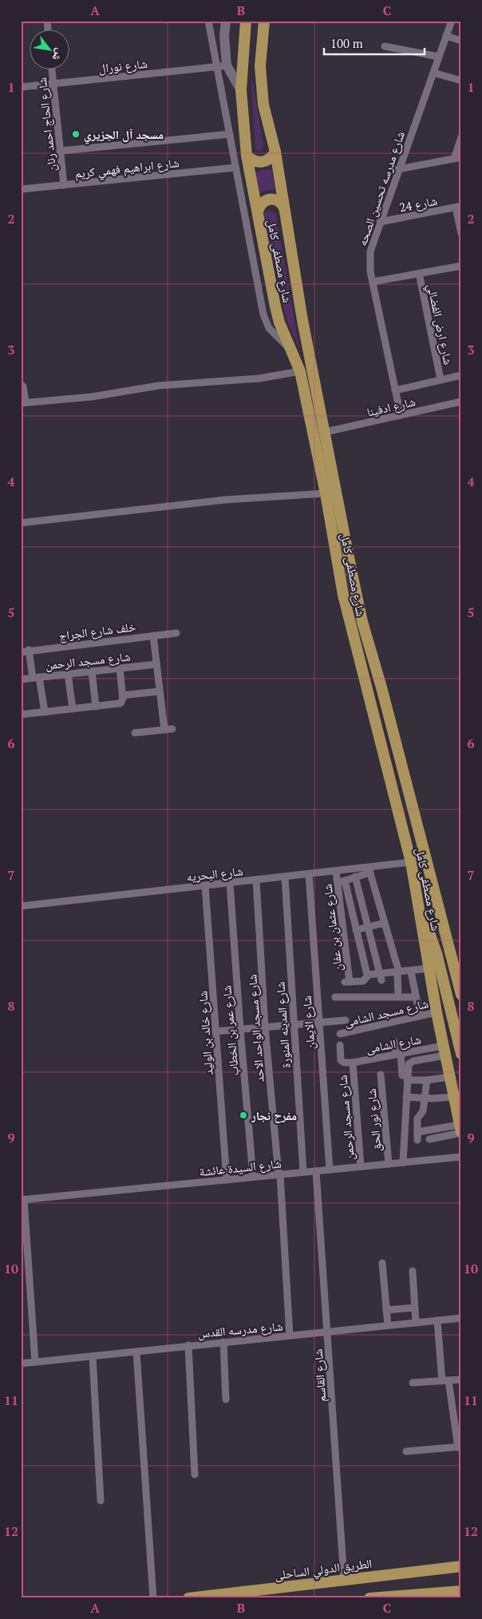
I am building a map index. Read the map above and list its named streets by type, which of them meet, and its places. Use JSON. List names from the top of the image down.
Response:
{
  "streets": {
    "main road": ["شارع مصطفى كامل", "الطريق الدولي الساحلى"],
    "street": [
      "شارع نورال",
      "شارع الحاج احمد رنان",
      "شارع ابراهيم فهمي كريم",
      "شارع مدرسه تحسين الصحه",
      "شارع 24",
      "شارع ارض الفضالي",
      "شارع ادفينا",
      "خلف شارع الجراج",
      "شارع مسجد الرحمن",
      "شارع البحريه",
      "شارع عثمان بن عفان",
      "شارع مسجد الشامى",
      "شارع الايمان",
      "شارع المدينه المنورة",
      "شارع مسجد الواحد الاحد",
      "شارع عمر بن الخطاب",
      "شارع خالد بن الوليد",
      "شارع الشامى",
      "شارع نور الحق",
      "شارع السيدة عائشة",
      "شارع مدرسه القدس",
      "شارع القاسم"
    ]
  },
  "crossings": [
    ["شارع نورال", "شارع الحاج احمد رنان"],
    ["شارع الحاج احمد رنان", "شارع ابراهيم فهمي كريم"],
    ["شارع مدرسه تحسين الصحه", "شارع 24"],
    ["شارع مدرسه تحسين الصحه", "شارع ادفينا"],
    ["شارع مصطفى كامل", "شارع ادفينا"],
    ["شارع مصطفى كامل", "شارع البحريه"],
    ["شارع مصطفى كامل", "شارع مسجد الشامى"],
    ["شارع مصطفى كامل", "شارع الشامى"],
    ["شارع مسجد الرحمن", "شارع الشامى"],
    ["شارع مسجد الرحمن", "شارع السيدة عائشة"],
    ["شارع البحريه", "شارع عثمان بن عفان"],
    ["شارع البحريه", "شارع الايمان"],
    ["شارع البحريه", "شارع المدينه المنورة"],
    ["شارع البحريه", "شارع مسجد الواحد الاحد"],
    ["شارع البحريه", "شارع عمر بن الخطاب"],
    ["شارع البحريه", "شارع خالد بن الوليد"],
    ["شارع الايمان", "شارع السيدة عائشة"],
    ["شارع المدينه المنورة", "شارع السيدة عائشة"],
    ["شارع مسجد الواحد الاحد", "شارع السيدة عائشة"],
    ["شارع مسجد الواحد الاحد", "شارع مدرسه القدس"],
    ["شارع عمر بن الخطاب", "شارع السيدة عائشة"],
    ["شارع خالد بن الوليد", "شارع السيدة عائشة"],
    ["شارع نور الحق", "شارع السيدة عائشة"],
    ["شارع السيدة عائشة", "شارع القاسم"],
    ["شارع مدرسه القدس", "شارع القاسم"],
    ["شارع القاسم", "الطريق الدولي الساحلى"]
  ],
  "places": ["مسجد آل الجزيري", "مفرح نجار"],
  "scale_bar": "100 m",
  "north": "bottom right",
  "grid": {
    "columns": ["A", "B", "C"],
    "rows": [
      "1",
      "2",
      "3",
      "4",
      "5",
      "6",
      "7",
      "8",
      "9",
      "10",
      "11",
      "12"
    ]
  }
}
